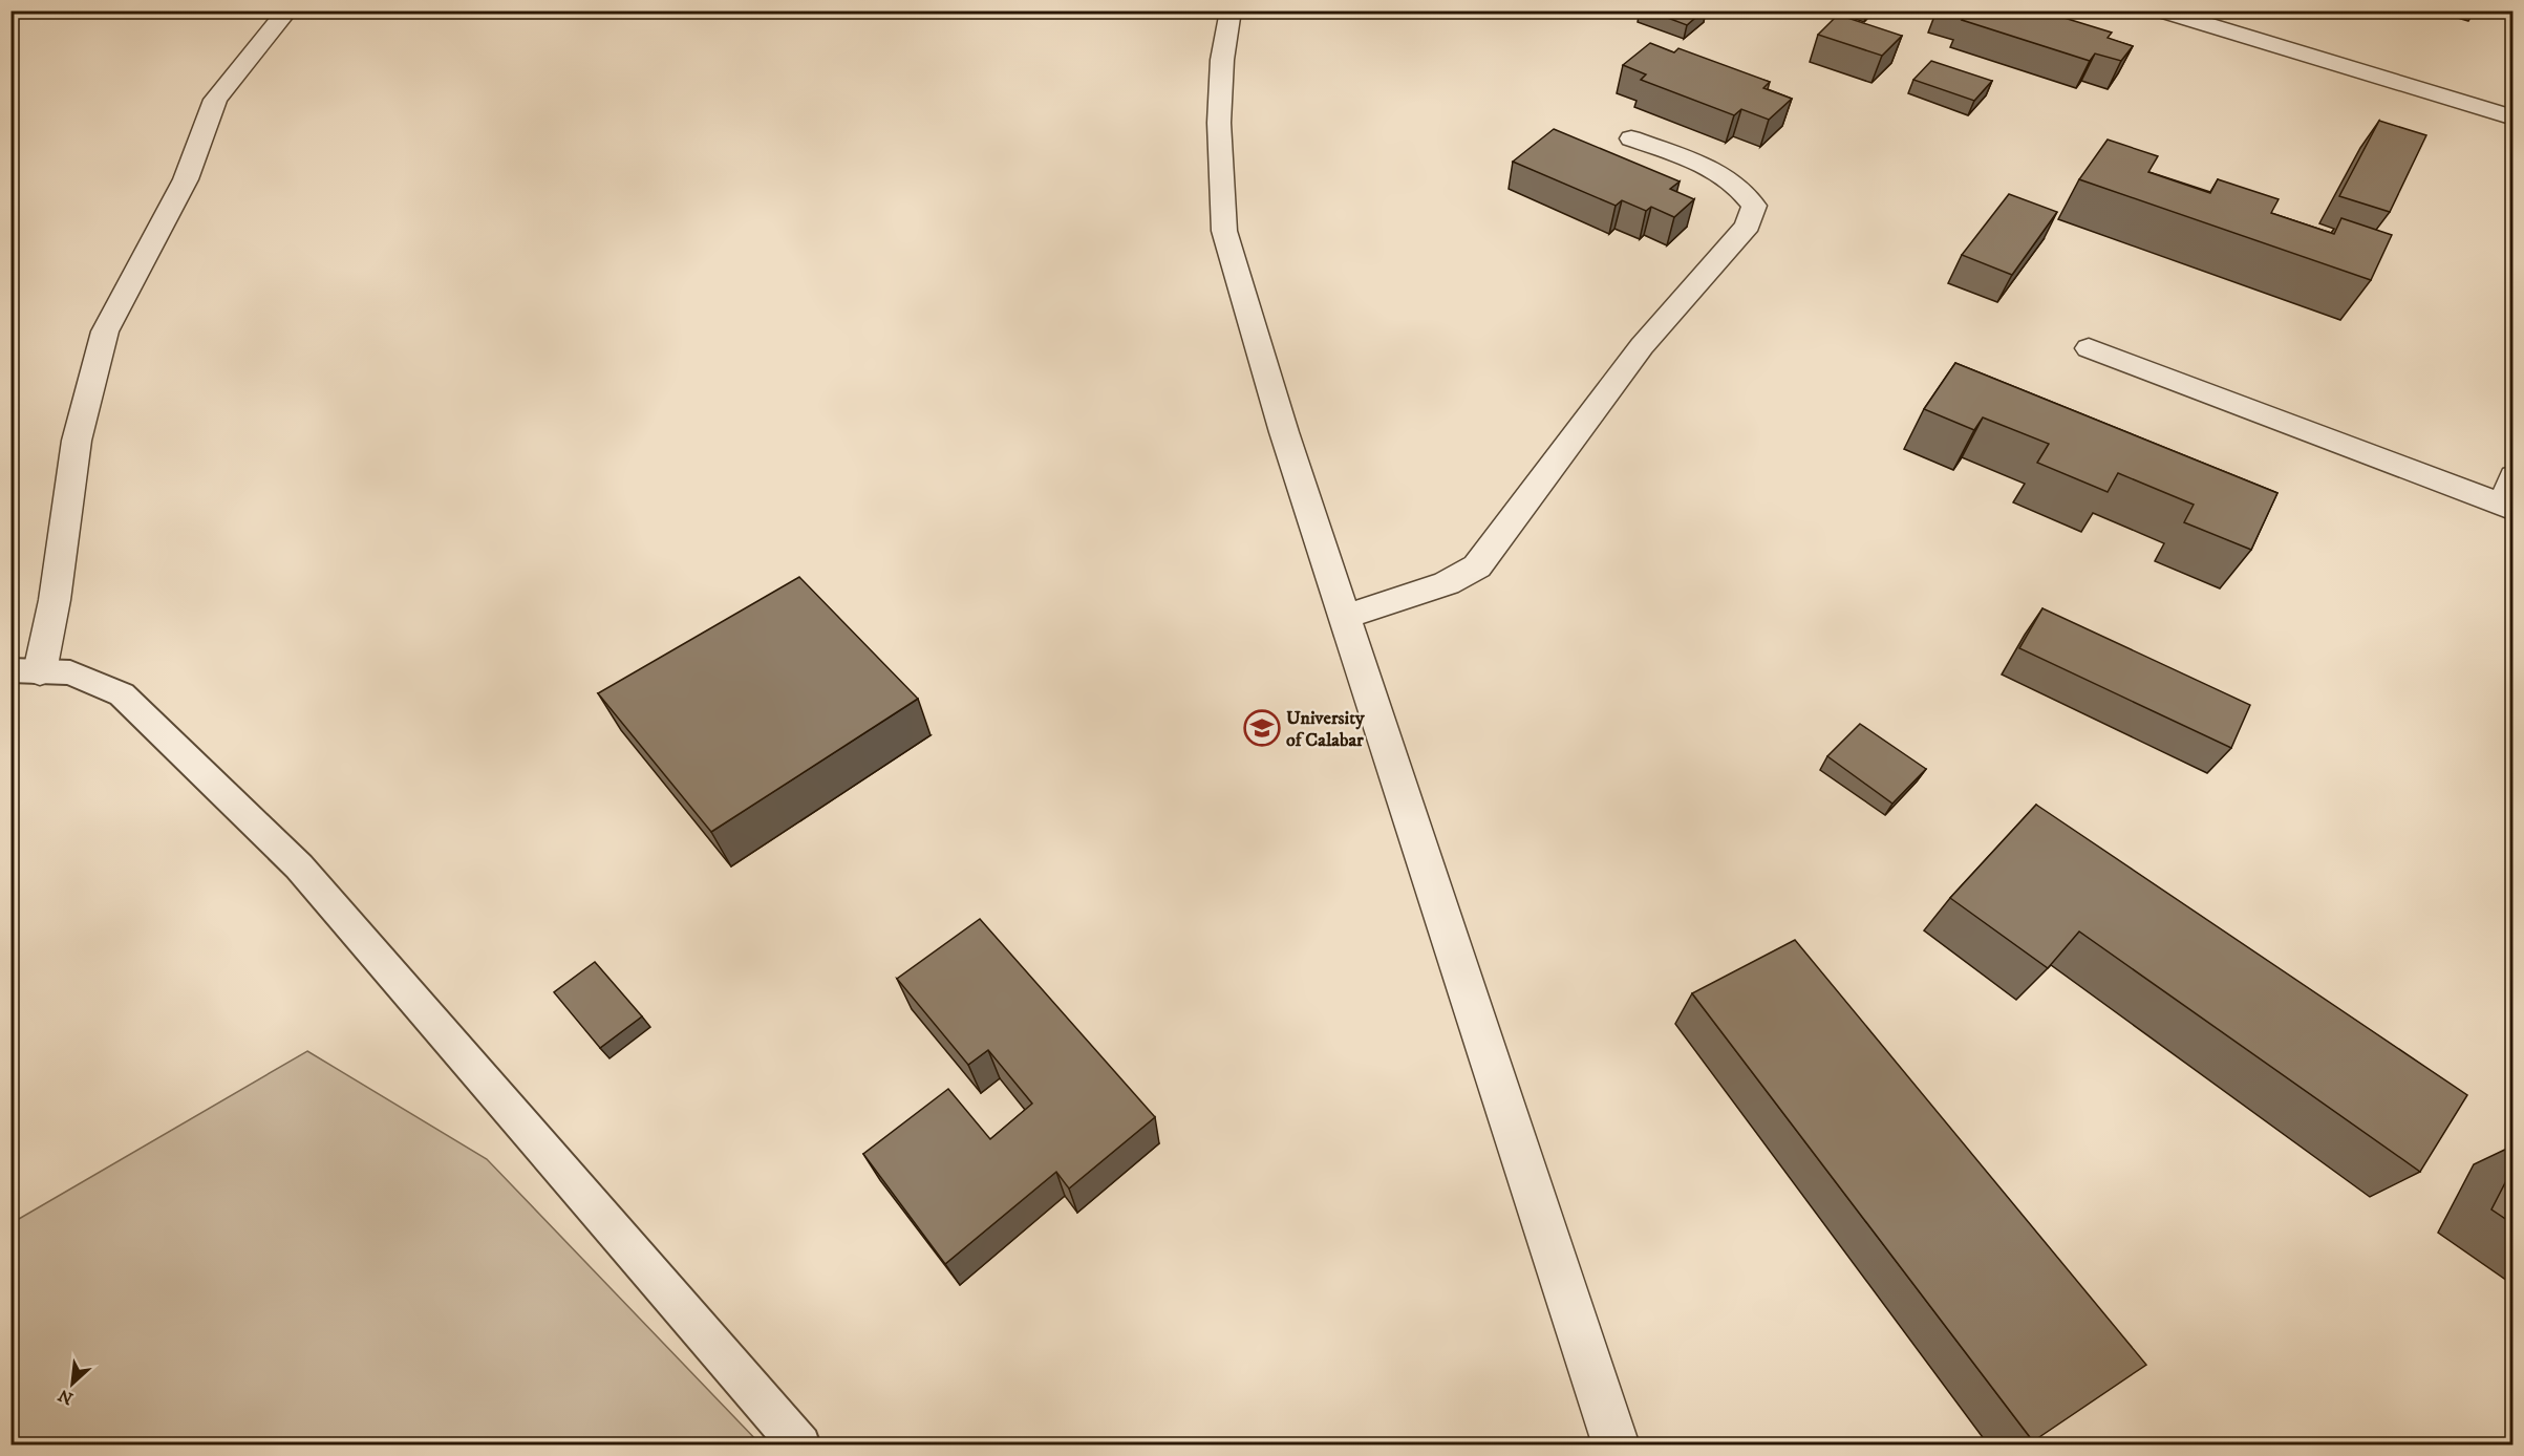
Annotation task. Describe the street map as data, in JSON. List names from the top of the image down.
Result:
{
  "places": {
    "school or university": ["University of Calabar"]
  },
  "north": "bottom left"
}
